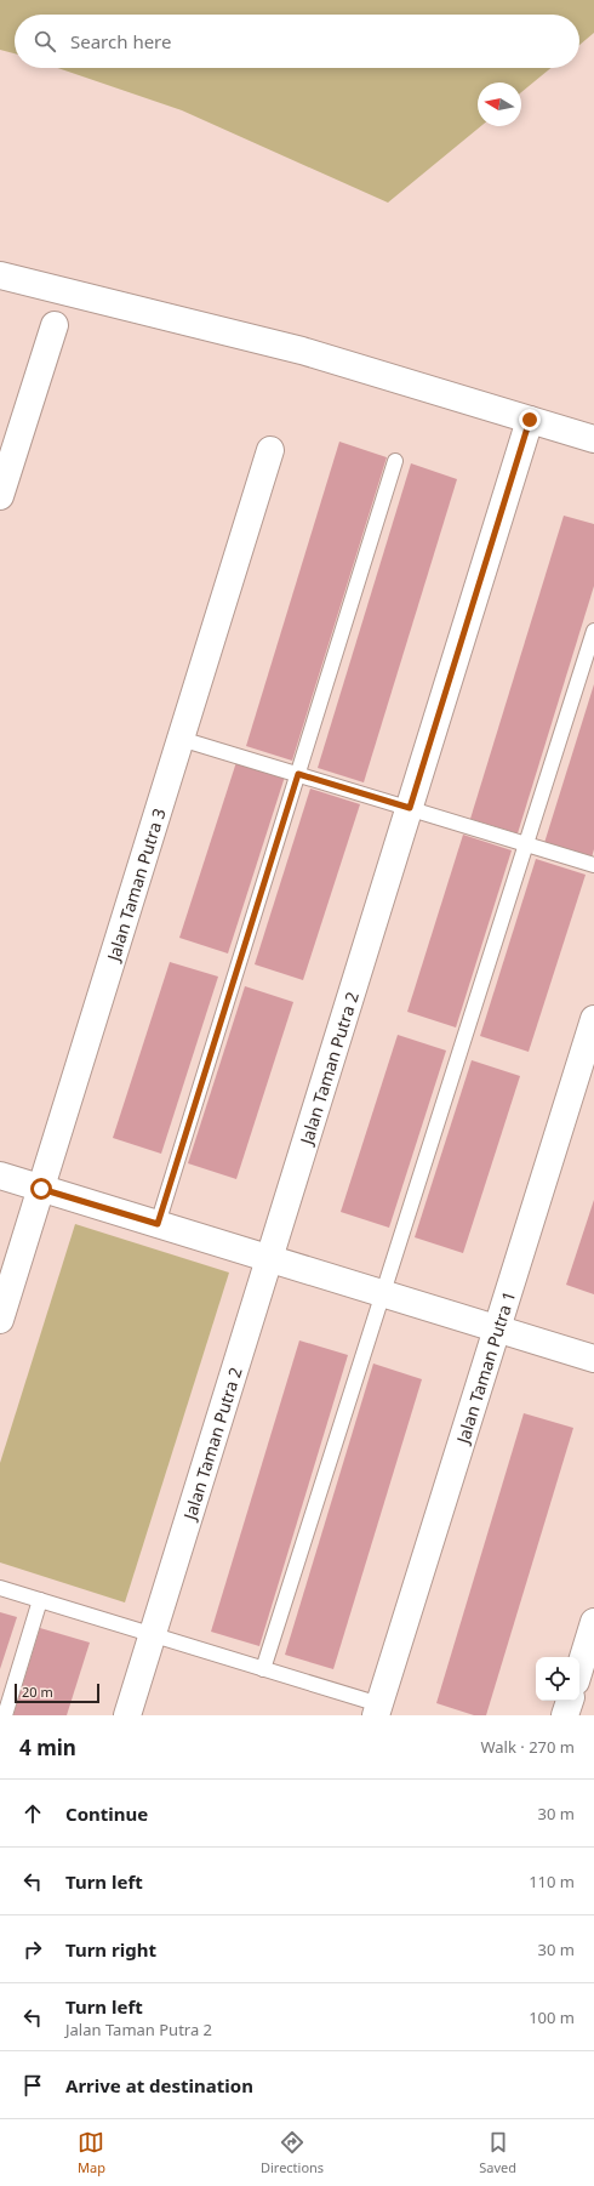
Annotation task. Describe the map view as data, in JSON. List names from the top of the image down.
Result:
{
  "streets": {
    "street": ["Jalan Taman Putra 3", "Jalan Taman Putra 2", "Jalan Taman Putra 1"]
  },
  "scale_bar": "20 m",
  "north": "left",
  "page": {
    "search": "Search here",
    "scale": "20 m",
    "heading": ["4 min", "Walk · 270 m"],
    "list": [
      ["Continue", "30 m"],
      ["Turn left", "110 m"],
      ["Turn right", "30 m"],
      ["Turn left", "Jalan Taman Putra 2", "100 m"],
      "Arrive at destination"
    ],
    "nav": ["Map", "Directions", "Saved"]
  }
}
